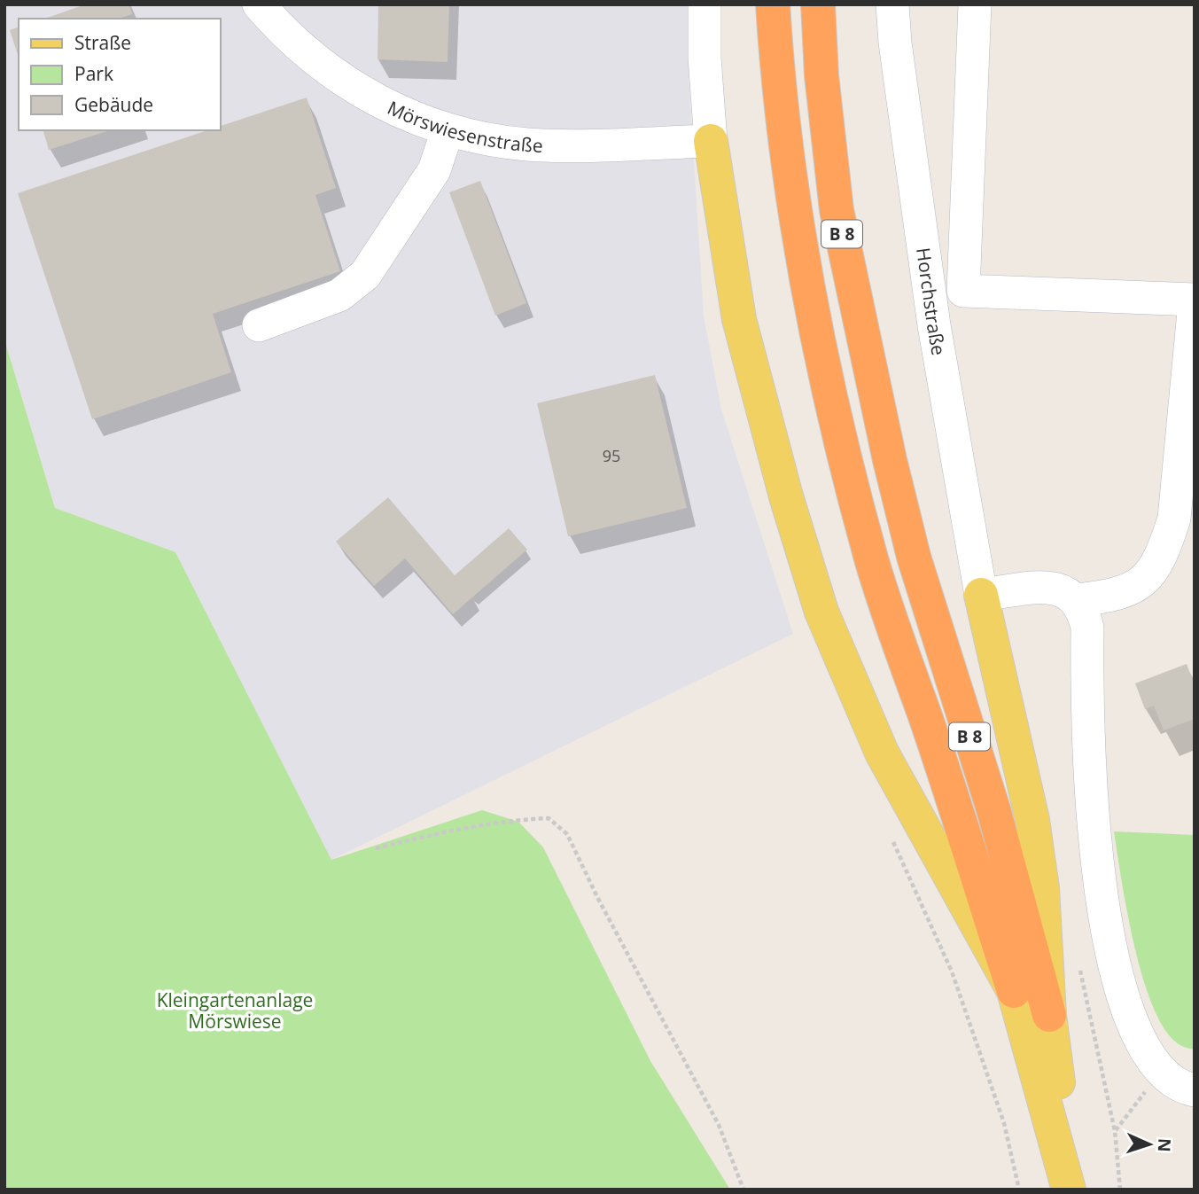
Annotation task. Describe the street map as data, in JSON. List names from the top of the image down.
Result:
{
  "streets": {
    "highway": ["B 8"],
    "street": ["Mörswiesenstraße", "Horchstraße"]
  },
  "parks": ["Kleingartenanlage Mörswiese"],
  "house_numbers": ["95"],
  "legend": ["Straße", "Park", "Gebäude"],
  "north": "right"
}
